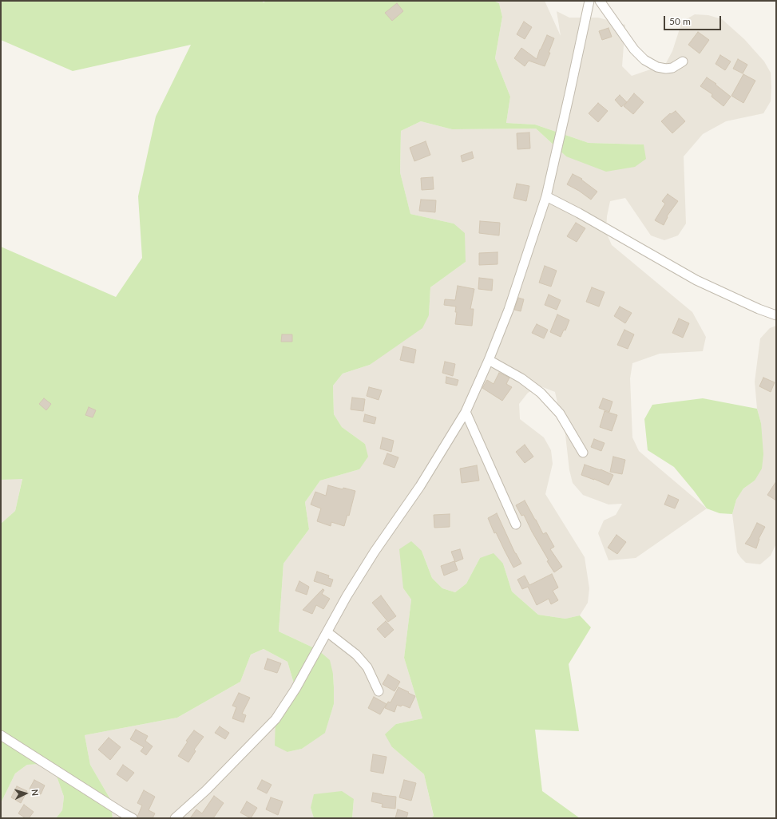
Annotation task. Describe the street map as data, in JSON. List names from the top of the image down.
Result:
{
  "scale_bar": "50 m",
  "north": "right"
}
